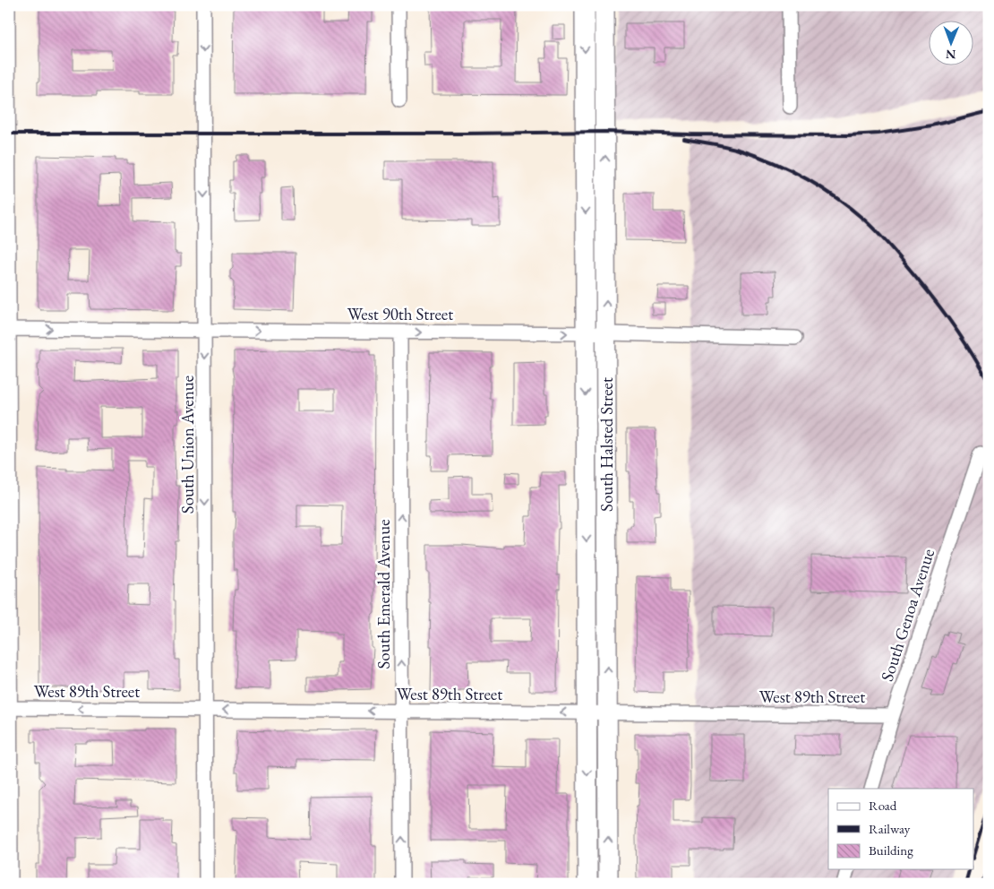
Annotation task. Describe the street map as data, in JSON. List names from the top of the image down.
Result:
{
  "streets": {
    "main road": ["South Halsted Street"],
    "street": [
      "West 90th Street",
      "South Union Avenue",
      "South Emerald Avenue",
      "South Genoa Avenue",
      "West 89th Street"
    ]
  },
  "crossings": [
    ["West 90th Street", "South Union Avenue"],
    ["West 90th Street", "South Halsted Street"],
    ["West 90th Street", "South Emerald Avenue"],
    ["South Union Avenue", "West 89th Street"],
    ["South Halsted Street", "West 89th Street"],
    ["South Emerald Avenue", "West 89th Street"],
    ["South Genoa Avenue", "West 89th Street"]
  ],
  "one_way": [
    "West 90th Street",
    "South Union Avenue",
    "South Emerald Avenue",
    "West 89th Street"
  ],
  "legend": ["Road", "Railway", "Building"],
  "north": "bottom"
}
